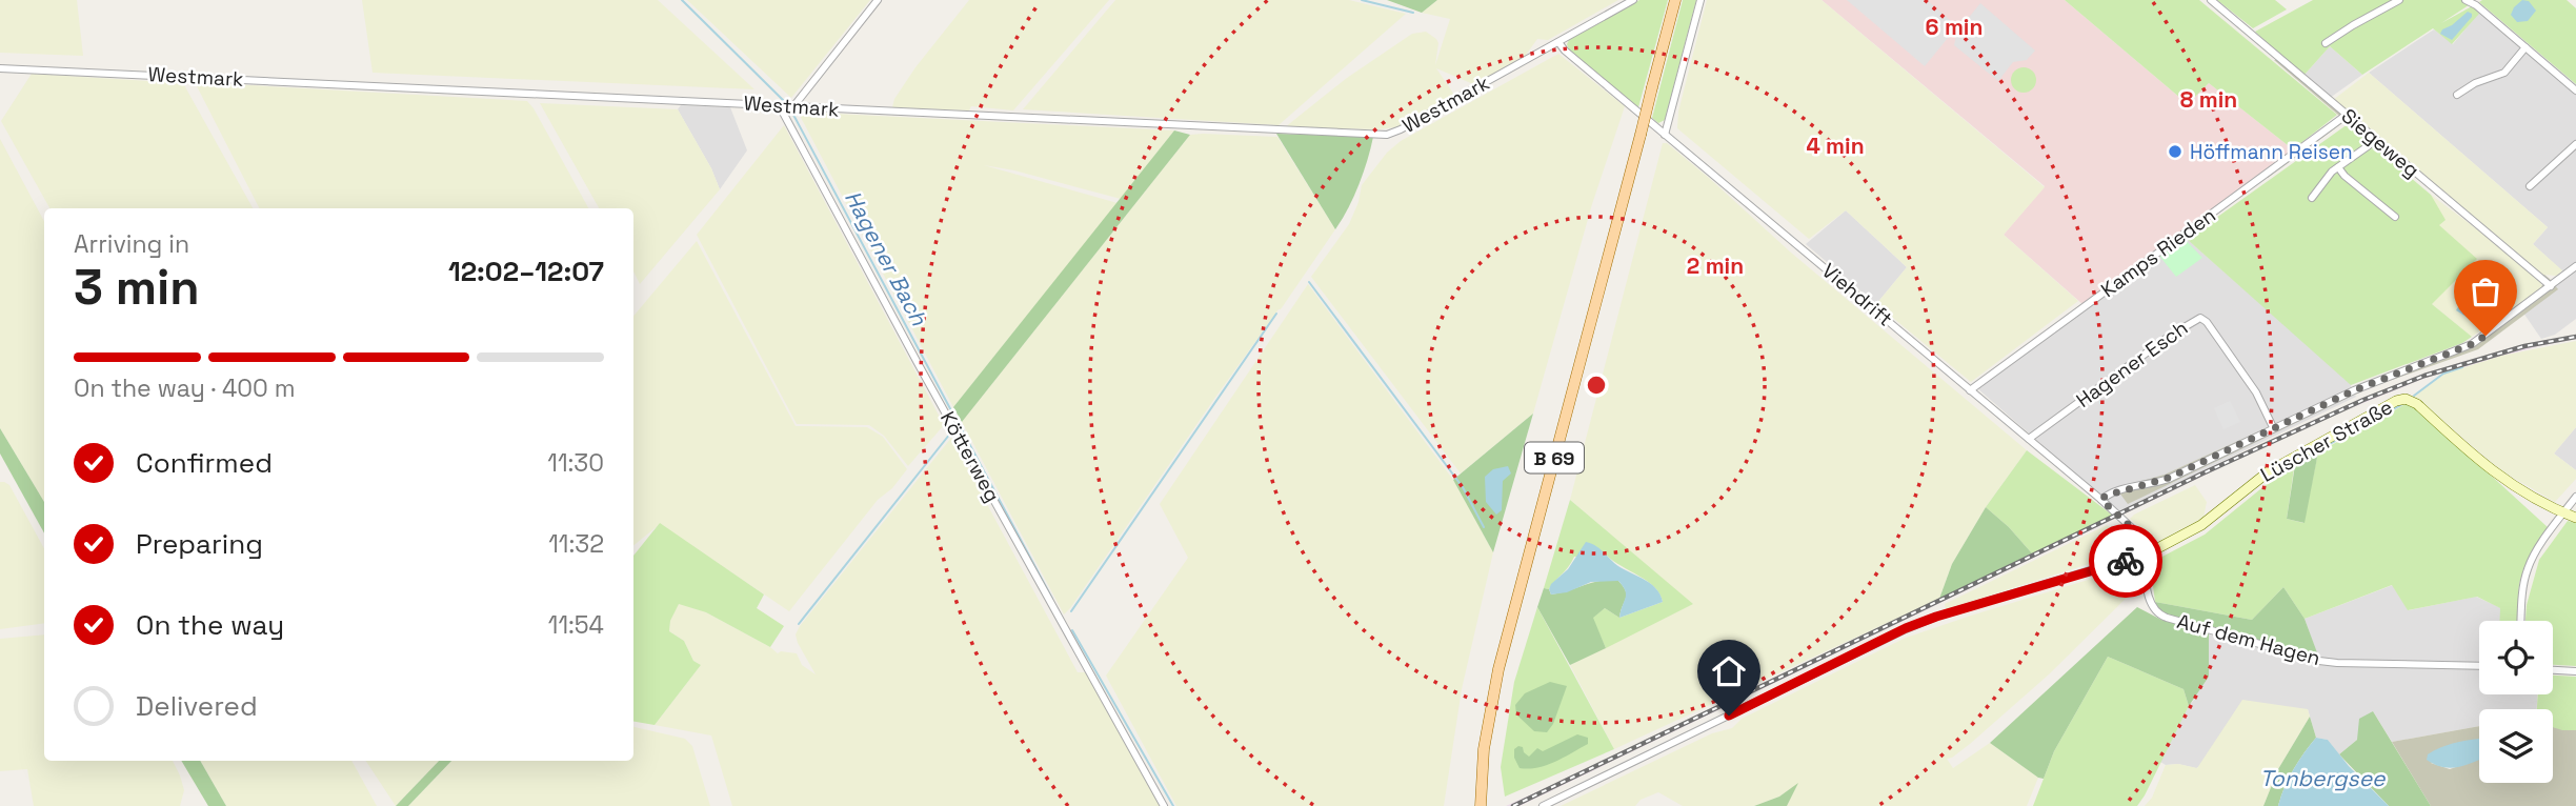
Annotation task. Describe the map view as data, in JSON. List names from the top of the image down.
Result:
{
  "streets": {
    "main road": ["B 69"],
    "street": [
      "Westmark",
      "Siegeweg",
      "Kamps Rieden",
      "Viehdrift",
      "Hagener Esch",
      "Lüscher Straße",
      "Kötterweg",
      "Auf dem Hagen"
    ]
  },
  "crossings": [
    ["Westmark", "Viehdrift"],
    ["Westmark", "Kötterweg"],
    ["Siegeweg", "Kamps Rieden"],
    ["Kamps Rieden", "Viehdrift"],
    ["Viehdrift", "Hagener Esch"],
    ["Viehdrift", "Lüscher Straße"],
    ["Viehdrift", "Auf dem Hagen"],
    ["Lüscher Straße", "Auf dem Hagen"]
  ],
  "water": ["Hagener Bach", "Tonbergsee"],
  "places": ["Höffmann Reisen"],
  "page": {
    "heading": ["3 min", "Arriving in", "12:02–12:07"],
    "bar": "On the way · 400 m",
    "list": [
      ["Confirmed", "11:30"],
      ["Preparing", "11:32"],
      ["On the way", "11:54"],
      "Delivered"
    ]
  },
  "rings": [
    "6 min",
    "8 min",
    "4 min",
    "2 min"
  ]
}
